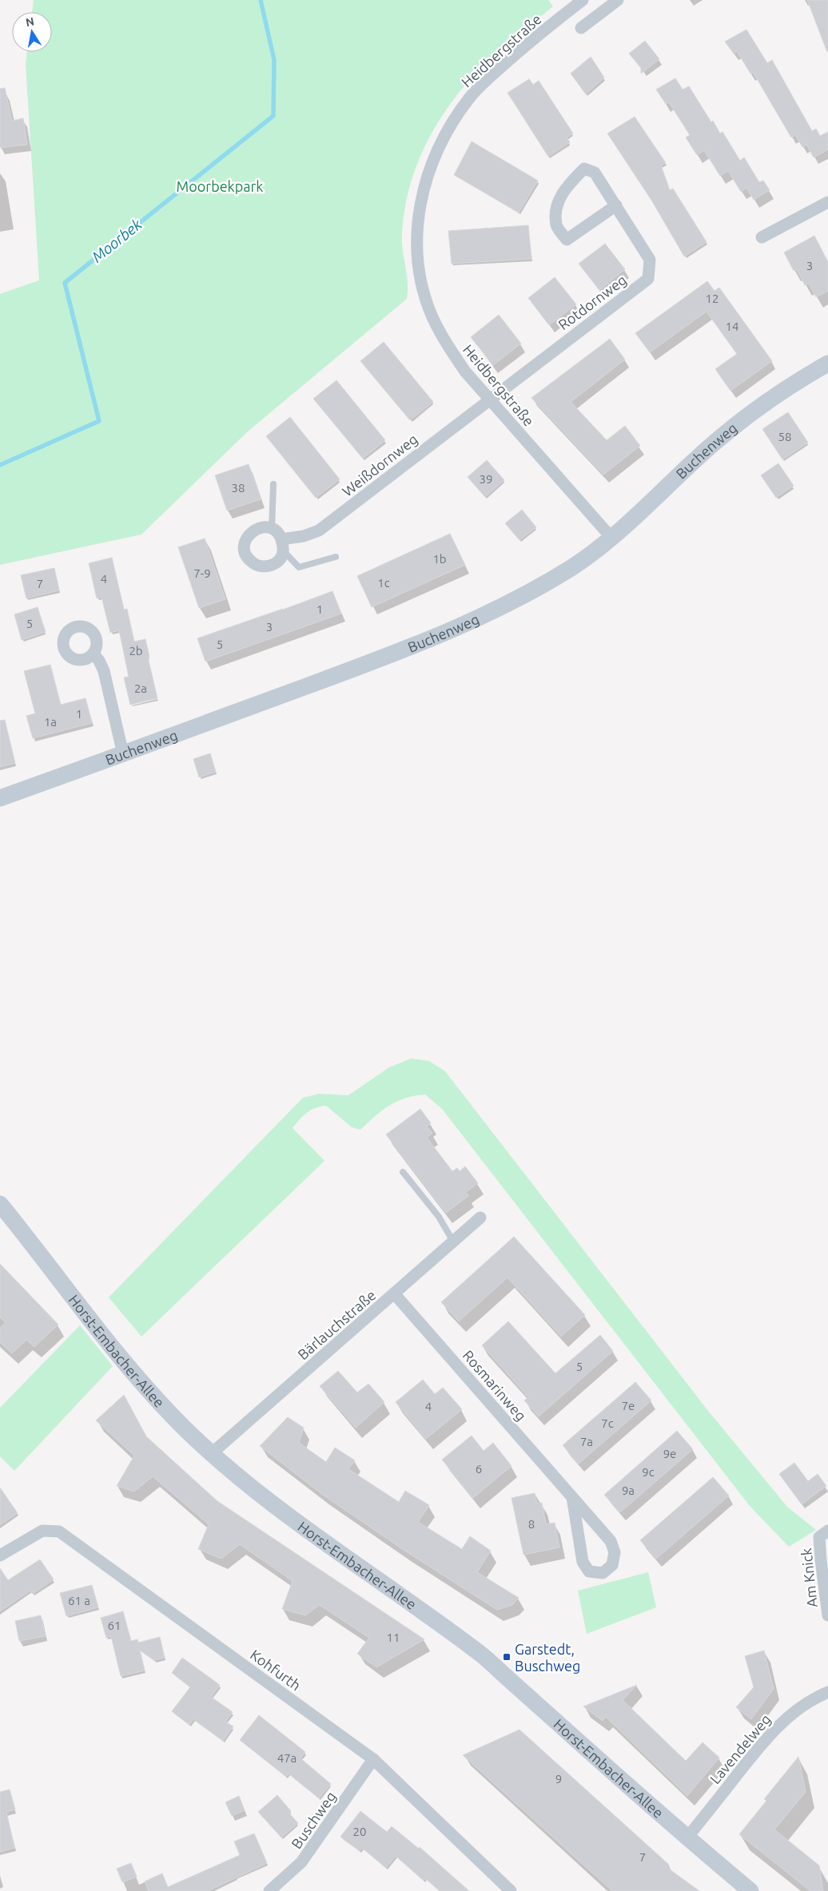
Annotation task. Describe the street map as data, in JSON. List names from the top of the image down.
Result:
{
  "streets": {
    "street": [
      "Heidbergstraße",
      "Rotdornweg",
      "Buchenweg",
      "Weißdornweg",
      "Bärlauchstraße",
      "Horst-Embacher-Allee",
      "Rosmarinweg",
      "Am Knick",
      "Kohfurth",
      "Lavendelweg",
      "Buschweg"
    ]
  },
  "crossings": [
    ["Heidbergstraße", "Rotdornweg"],
    ["Heidbergstraße", "Buchenweg"],
    ["Heidbergstraße", "Weißdornweg"],
    ["Rotdornweg", "Weißdornweg"],
    ["Bärlauchstraße", "Horst-Embacher-Allee"],
    ["Bärlauchstraße", "Rosmarinweg"],
    ["Horst-Embacher-Allee", "Lavendelweg"],
    ["Kohfurth", "Buschweg"]
  ],
  "water": ["Moorbek"],
  "parks": ["Moorbekpark"],
  "places": {
    "transit": ["Garstedt, Buschweg"]
  },
  "house_numbers": [
    "3",
    "12",
    "14",
    "58",
    "39",
    "38",
    "1b",
    "7-9",
    "4",
    "1c",
    "7",
    "1",
    "5",
    "3",
    "5",
    "2b",
    "2a",
    "1",
    "1a",
    "5",
    "7e",
    "4",
    "7c",
    "7a",
    "9e",
    "6",
    "9c",
    "9a",
    "8",
    "61 a",
    "61",
    "11",
    "47a",
    "9",
    "20",
    "7"
  ],
  "north": "top"
}
